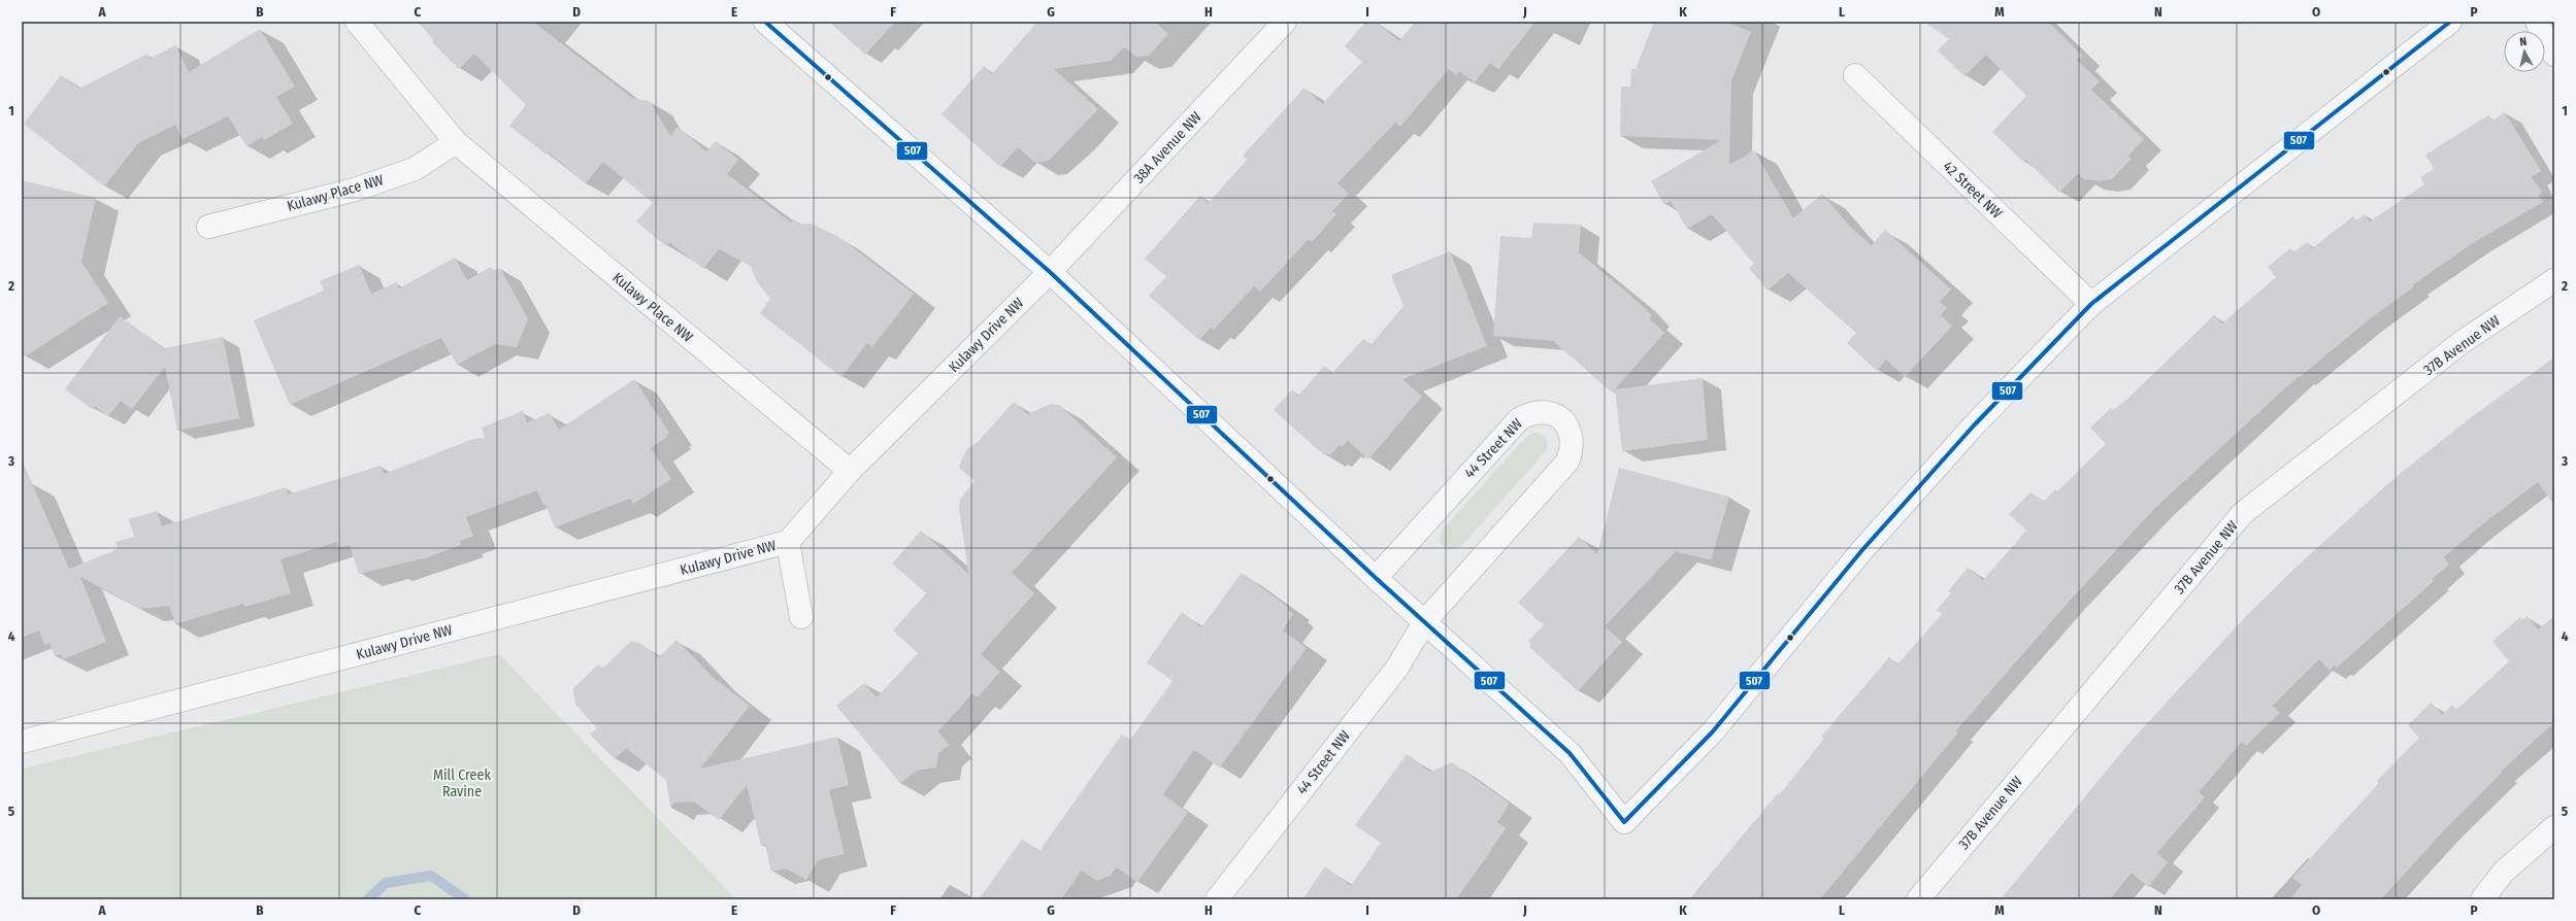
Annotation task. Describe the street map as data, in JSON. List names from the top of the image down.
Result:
{
  "streets": {
    "street": [
      "38A Avenue NW",
      "42 Street NW",
      "Kulawy Place NW",
      "Kulawy Drive NW",
      "37B Avenue NW",
      "44 Street NW"
    ]
  },
  "crossings": [
    ["38A Avenue NW", "Kulawy Drive NW"],
    ["Kulawy Place NW", "Kulawy Drive NW"]
  ],
  "parks": ["Mill Creek Ravine"],
  "lines": ["transit line 507"],
  "north": "top",
  "grid": {
    "columns": [
      "A",
      "B",
      "C",
      "D",
      "E",
      "F",
      "G",
      "H",
      "I",
      "J",
      "K",
      "L",
      "M",
      "N",
      "O",
      "P"
    ],
    "rows": [
      "1",
      "2",
      "3",
      "4",
      "5"
    ]
  }
}
